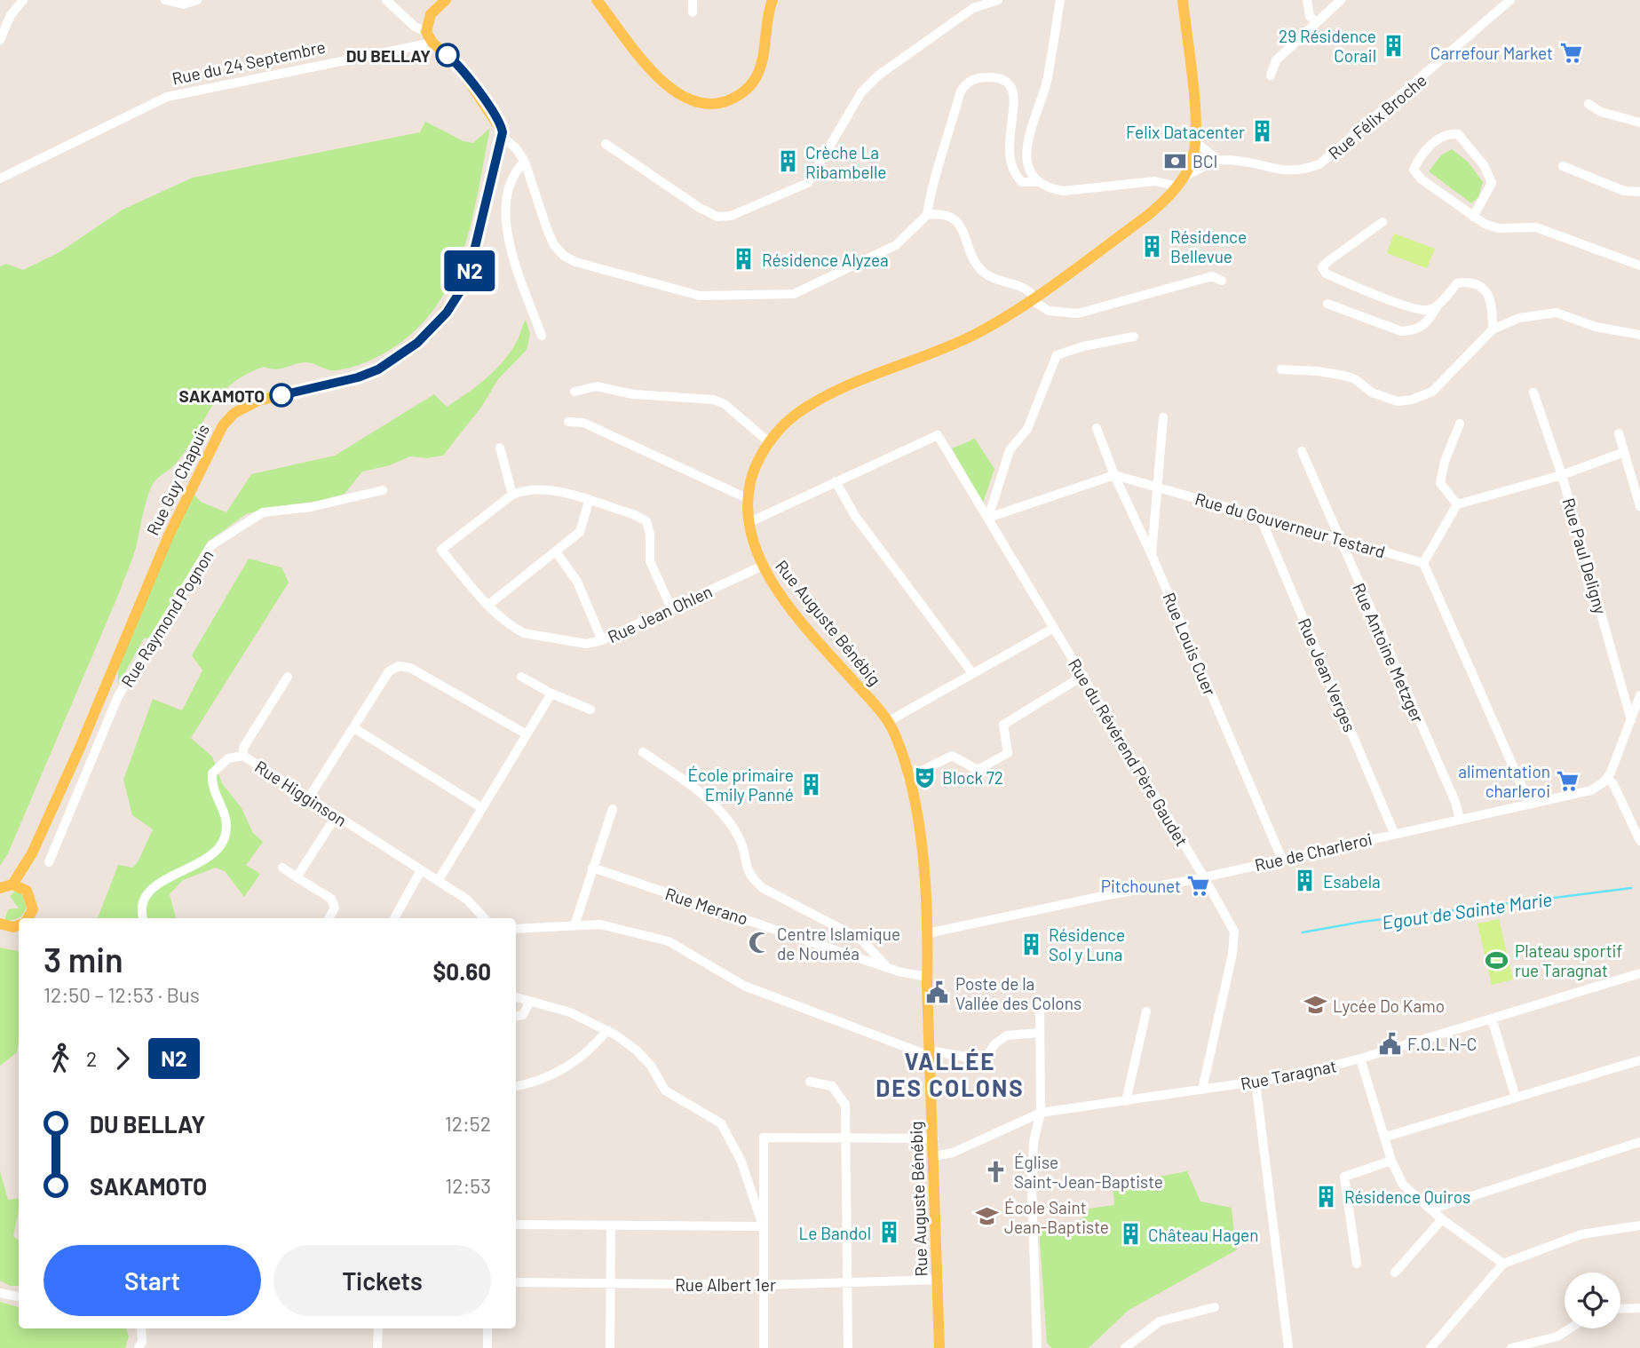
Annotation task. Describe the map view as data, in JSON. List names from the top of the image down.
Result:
{
  "streets": {
    "main road": ["Rue Guy Chapuis", "Rue Auguste Bénébig"],
    "street": [
      "Rue du 24 Septembre",
      "Rue Félix Broche",
      "Rue du Gouverneur Testard",
      "Rue Paul Deligny",
      "Rue Jean Ohlen",
      "Rue Raymond Pognon",
      "Rue Louis Cuer",
      "Rue Antoine Metzger",
      "Rue Jean Verges",
      "Rue du Révérend Père Gaudet",
      "Rue Higginson",
      "Rue de Charleroi",
      "Rue Merano",
      "Rue Taragnat",
      "Rue Albert 1er"
    ]
  },
  "crossings": [
    ["Rue Félix Broche", "Rue Auguste Bénébig"],
    ["Rue du Gouverneur Testard", "Rue Louis Cuer"],
    ["Rue du Gouverneur Testard", "Rue Antoine Metzger"],
    ["Rue du Gouverneur Testard", "Rue Jean Verges"],
    ["Rue Jean Ohlen", "Rue Auguste Bénébig"],
    ["Rue Auguste Bénébig", "Rue de Charleroi"],
    ["Rue Auguste Bénébig", "Rue Merano"],
    ["Rue Auguste Bénébig", "Rue Taragnat"],
    ["Rue Auguste Bénébig", "Rue Albert 1er"],
    ["Rue Louis Cuer", "Rue de Charleroi"],
    ["Rue Antoine Metzger", "Rue de Charleroi"],
    ["Rue Jean Verges", "Rue de Charleroi"],
    ["Rue du Révérend Père Gaudet", "Rue de Charleroi"],
    ["Rue du Révérend Père Gaudet", "Rue Taragnat"]
  ],
  "districts": ["VALLÉE DES COLONS"],
  "water": ["Egout de Sainte Marie"],
  "places": {
    "building": [
      "29 Résidence Corail",
      "Felix Datacenter",
      "Crèche La Ribambelle",
      "Résidence Bellevue",
      "Résidence Alyzea",
      "École primaire Emily Panné",
      "Esabela",
      "Résidence Sol y Luna",
      "Résidence Quiros",
      "Le Bandol",
      "Château Hagen"
    ],
    "supermarket": ["Carrefour Market", "alimentation charleroi", "Pitchounet"],
    "other": ["DU BELLAY", "SAKAMOTO"],
    "bank": ["BCI"],
    "theatre": ["Block 72"],
    "mosque": ["Centre Islamique de Nouméa"],
    "sports": ["Plateau sportif rue Taragnat"],
    "public building": ["Poste de la Vallée des Colons", "F.O.L N-C"],
    "school or university": ["Lycée Do Kamo", "École Saint Jean-Baptiste"],
    "church": ["Église Saint-Jean-Baptiste"]
  },
  "lines": ["bus line N2"],
  "page": {
    "on_map": "N2",
    "heading": ["3 min", "12:50 – 12:53 · Bus", "$0.60"],
    "legs": ["2", "N2"],
    "list": [
      {
        "name": "DU BELLAY",
        "value": "12:52"
      },
      {
        "name": "SAKAMOTO",
        "value": "12:53"
      }
    ],
    "buttons": ["Start", "Tickets"]
  }
}
